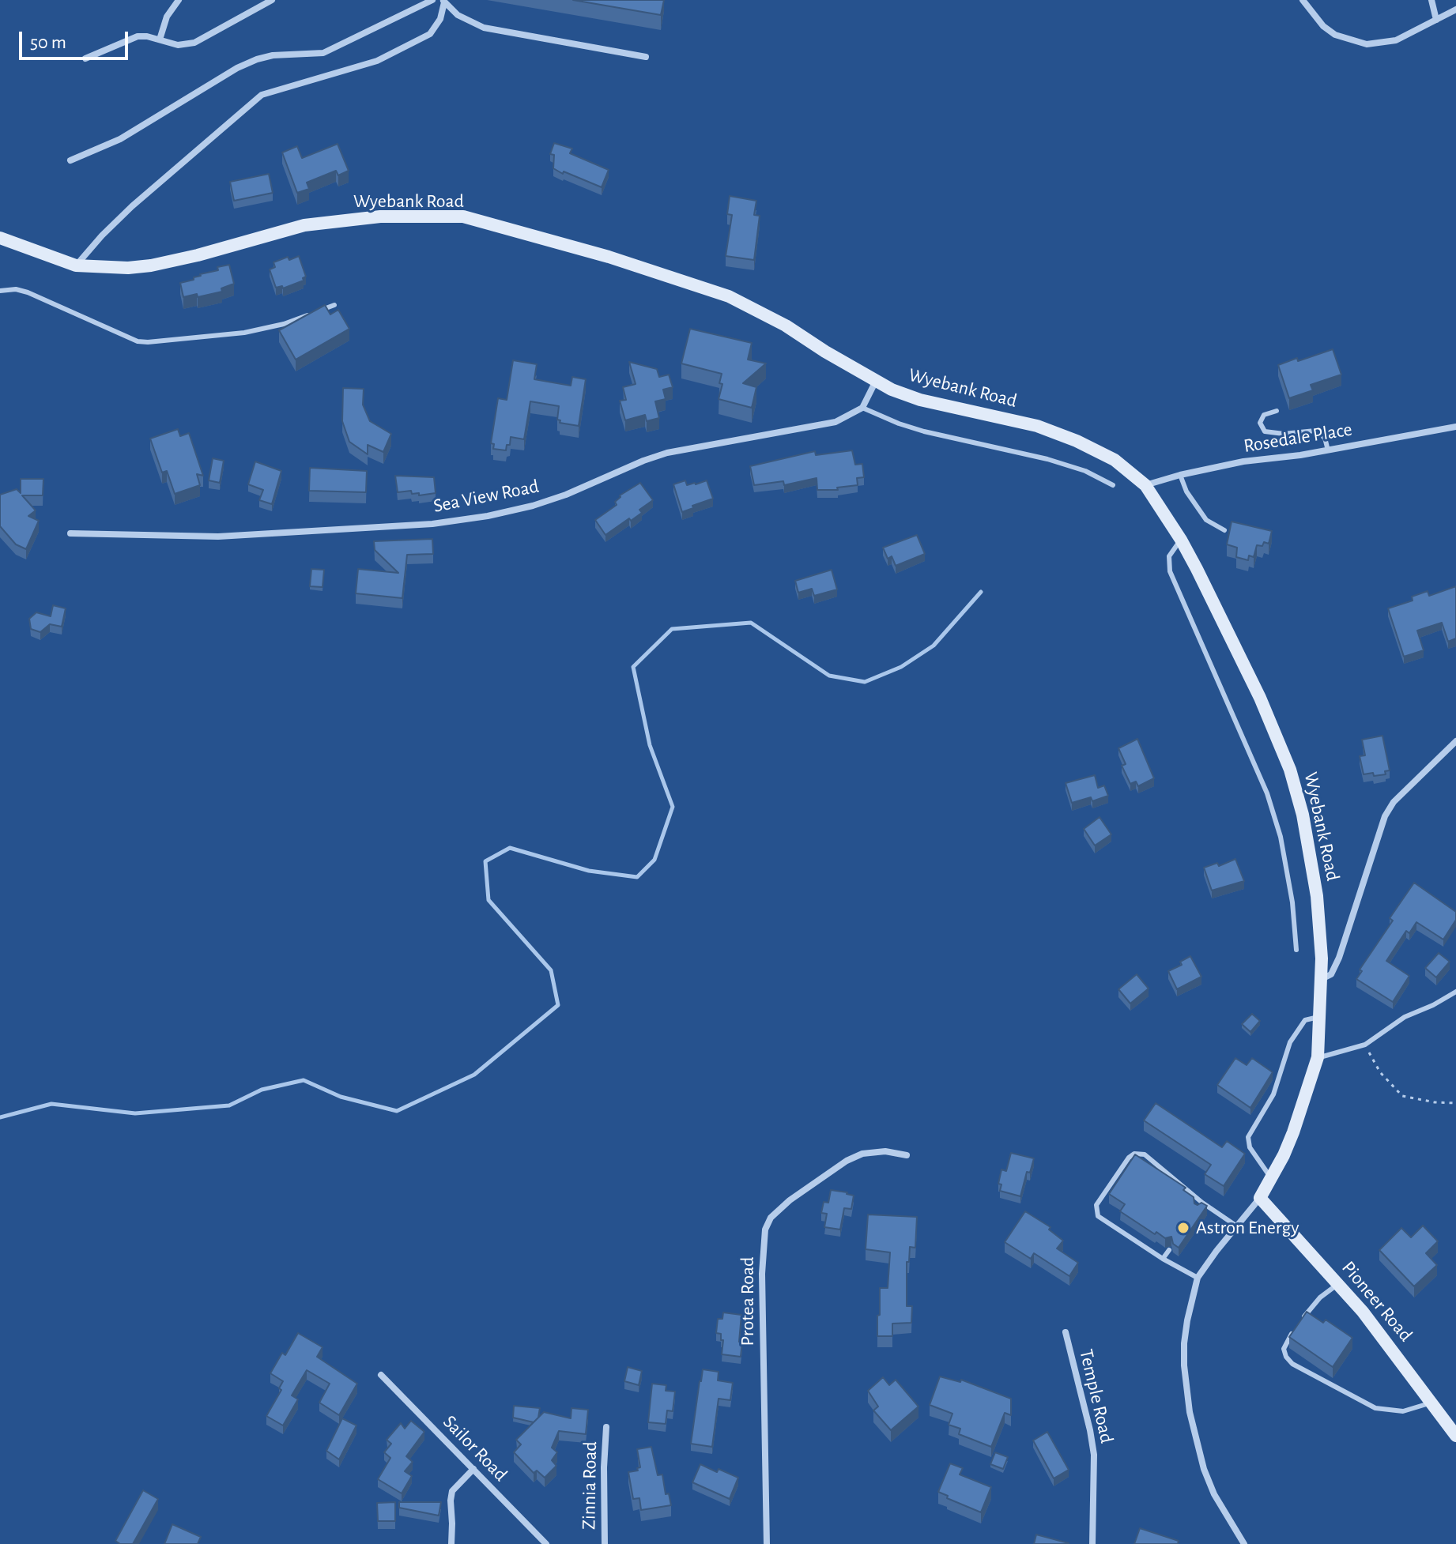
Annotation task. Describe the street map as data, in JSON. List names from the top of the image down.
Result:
{
  "streets": {
    "main road": ["Wyebank Road", "Pioneer Road"],
    "street": [
      "Rosedale Place",
      "Sea View Road",
      "Protea Road",
      "Temple Road",
      "Sailor Road",
      "Zinnia Road"
    ]
  },
  "crossings": [
    ["Wyebank Road", "Rosedale Place"],
    ["Wyebank Road", "Pioneer Road"]
  ],
  "places": ["Astron Energy"],
  "scale_bar": "50 m"
}
